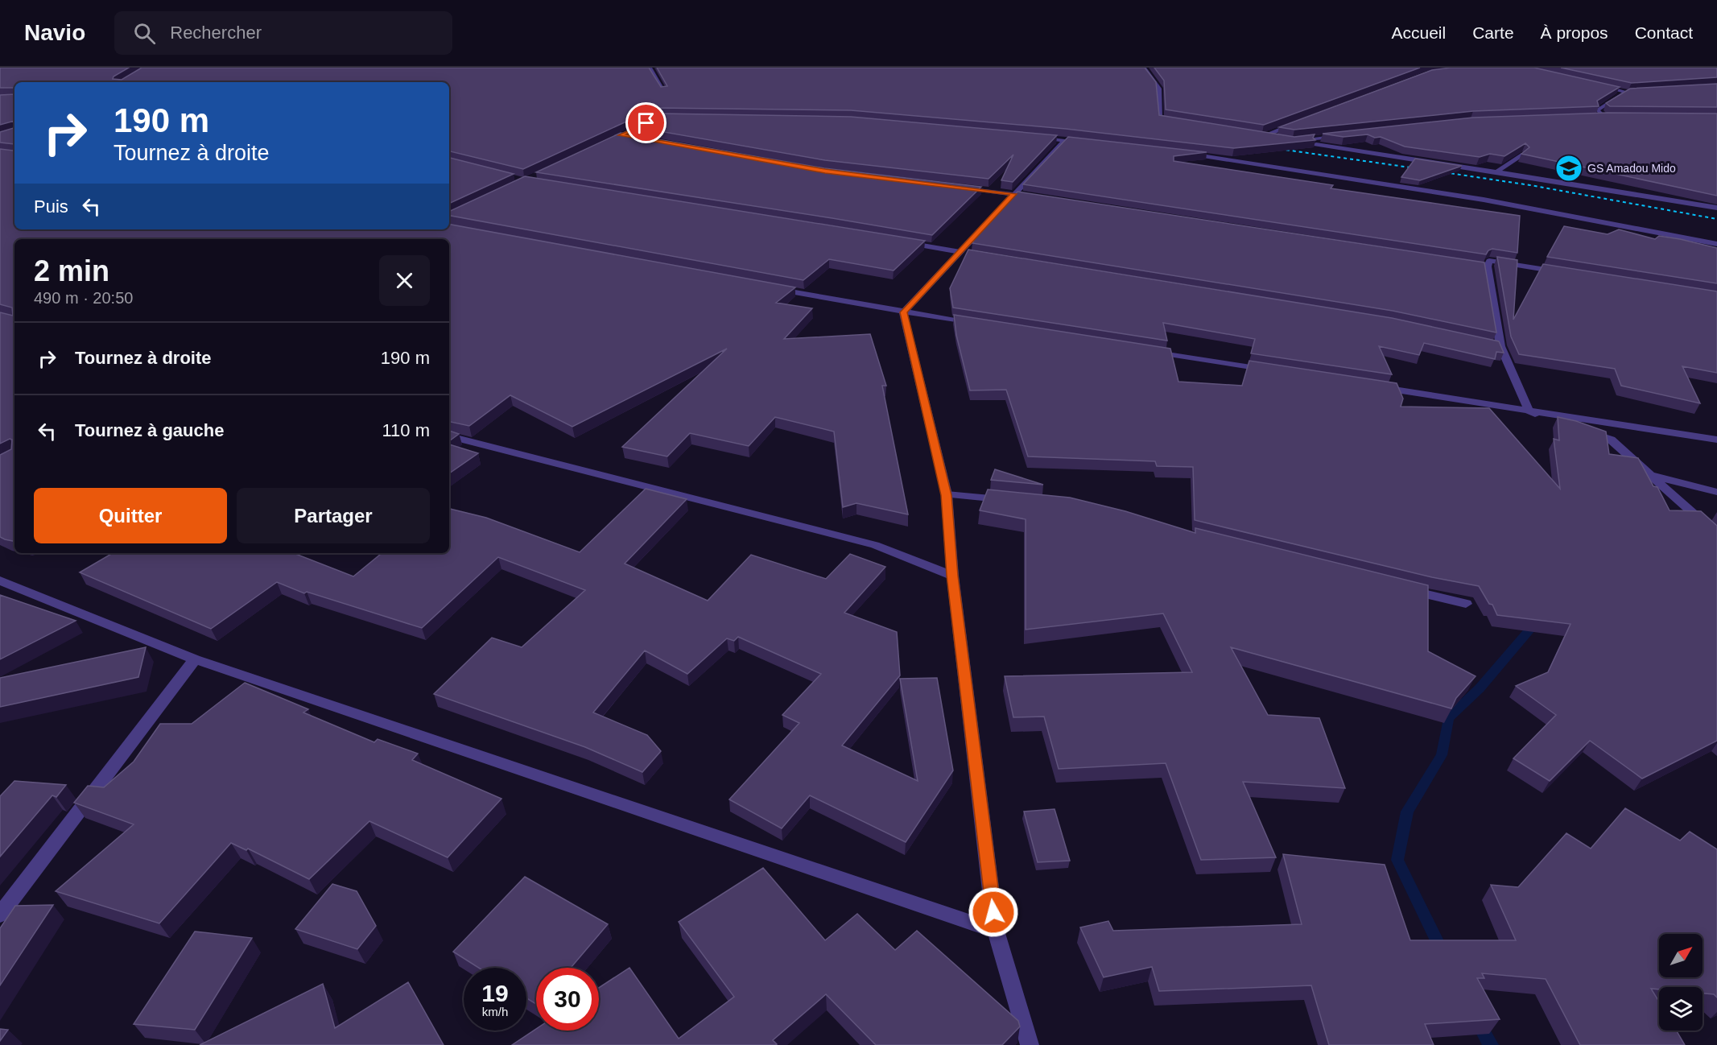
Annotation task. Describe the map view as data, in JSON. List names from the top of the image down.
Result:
{
  "places": {
    "school or university": ["GS Amadou Mido"]
  },
  "north": "top right",
  "page": {
    "header": "Navio",
    "search": "Rechercher",
    "nav": [
      "Accueil",
      "Carte",
      "À propos",
      "Contact"
    ],
    "turn": ["190 m", "Tournez à droite"],
    "then": "Puis",
    "heading": ["2 min", "490 m · 20:50"],
    "list": [
      {
        "name": "Tournez à droite",
        "value": "190 m"
      },
      {
        "name": "Tournez à gauche",
        "value": "110 m"
      }
    ],
    "buttons": ["Quitter", "Partager"],
    "speed": "19 km/h",
    "limit": "30"
  }
}
